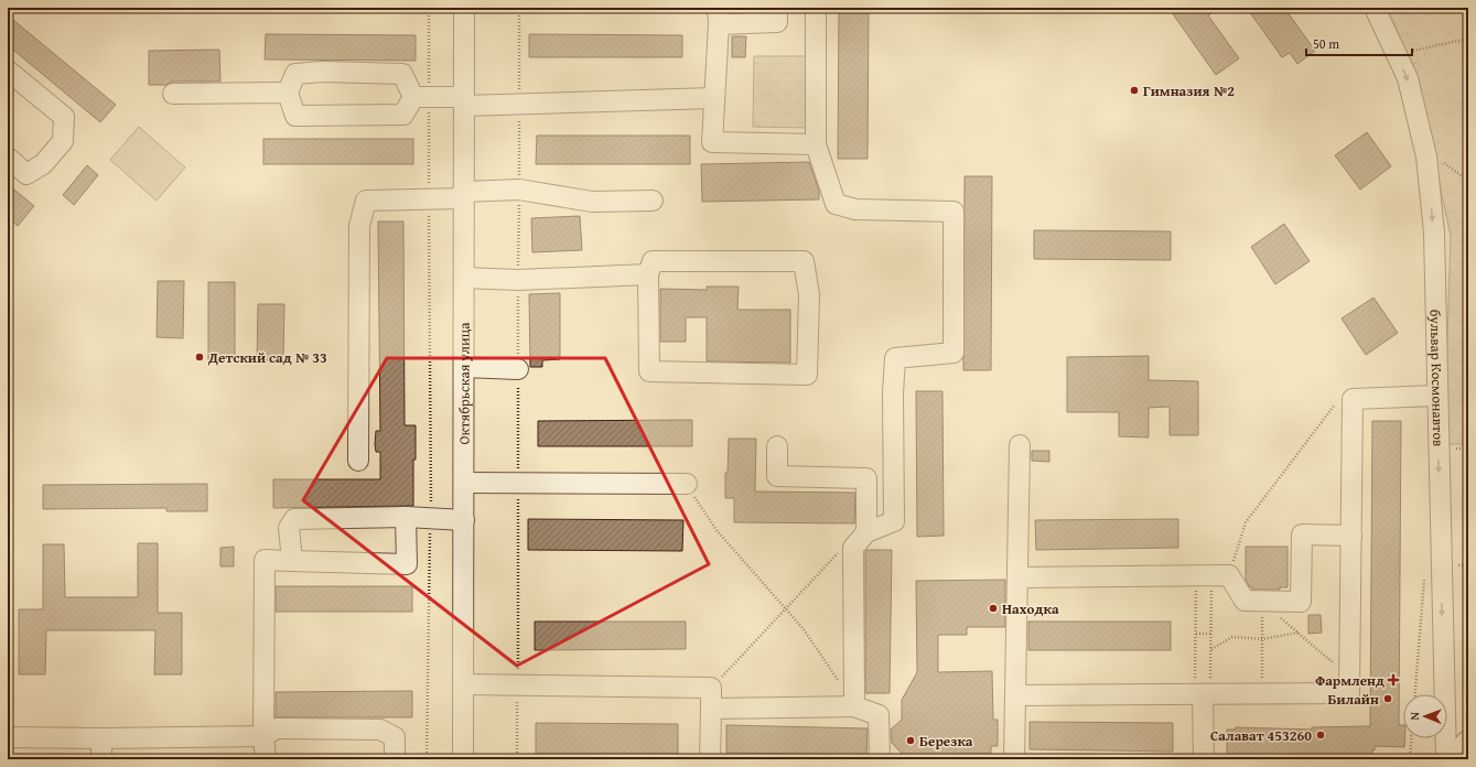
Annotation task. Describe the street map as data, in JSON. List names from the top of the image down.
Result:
{
  "streets": {
    "street": ["бульвар Космонавтов", "Октябрьская улица"]
  },
  "places": {
    "other": [
      "Гимназия №2",
      "Детский сад № 33",
      "Находка",
      "Билайн",
      "Салават 453260",
      "Березка"
    ],
    "health": ["Фармленд"]
  },
  "scale_bar": "50 m",
  "north": "left"
}
